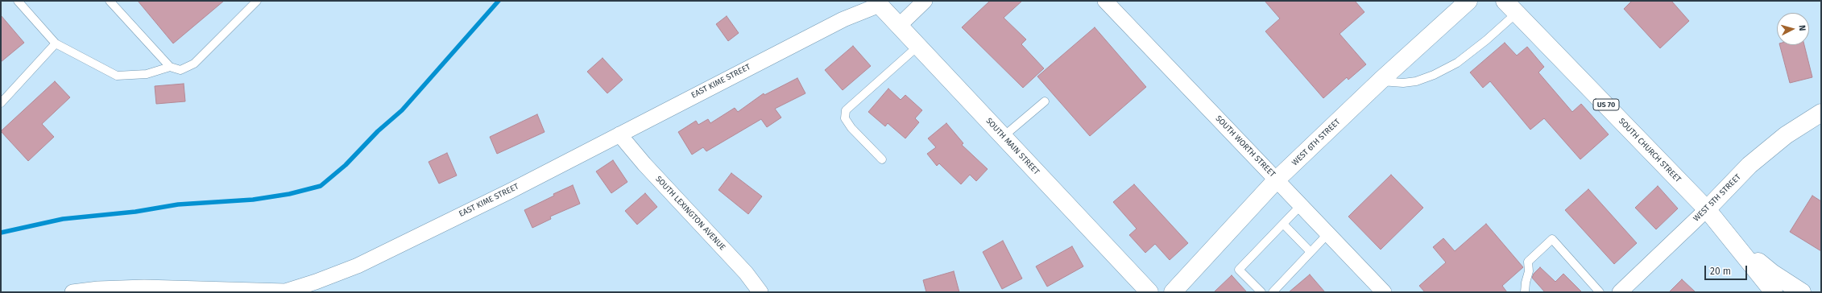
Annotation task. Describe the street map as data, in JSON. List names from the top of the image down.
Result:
{
  "streets": {
    "street": [
      "EAST KIME STREET",
      "US 70",
      "WEST 6TH STREET",
      "SOUTH MAIN STREET",
      "SOUTH WORTH STREET",
      "SOUTH CHURCH STREET",
      "WEST 5TH STREET",
      "SOUTH LEXINGTON AVENUE"
    ]
  },
  "crossings": [
    ["EAST KIME STREET", "SOUTH MAIN STREET"],
    ["EAST KIME STREET", "SOUTH LEXINGTON AVENUE"],
    ["US 70", "SOUTH CHURCH STREET"],
    ["US 70", "WEST 5TH STREET"],
    ["WEST 6TH STREET", "SOUTH WORTH STREET"],
    ["SOUTH CHURCH STREET", "WEST 5TH STREET"]
  ],
  "scale_bar": "20 m",
  "north": "right"
}
